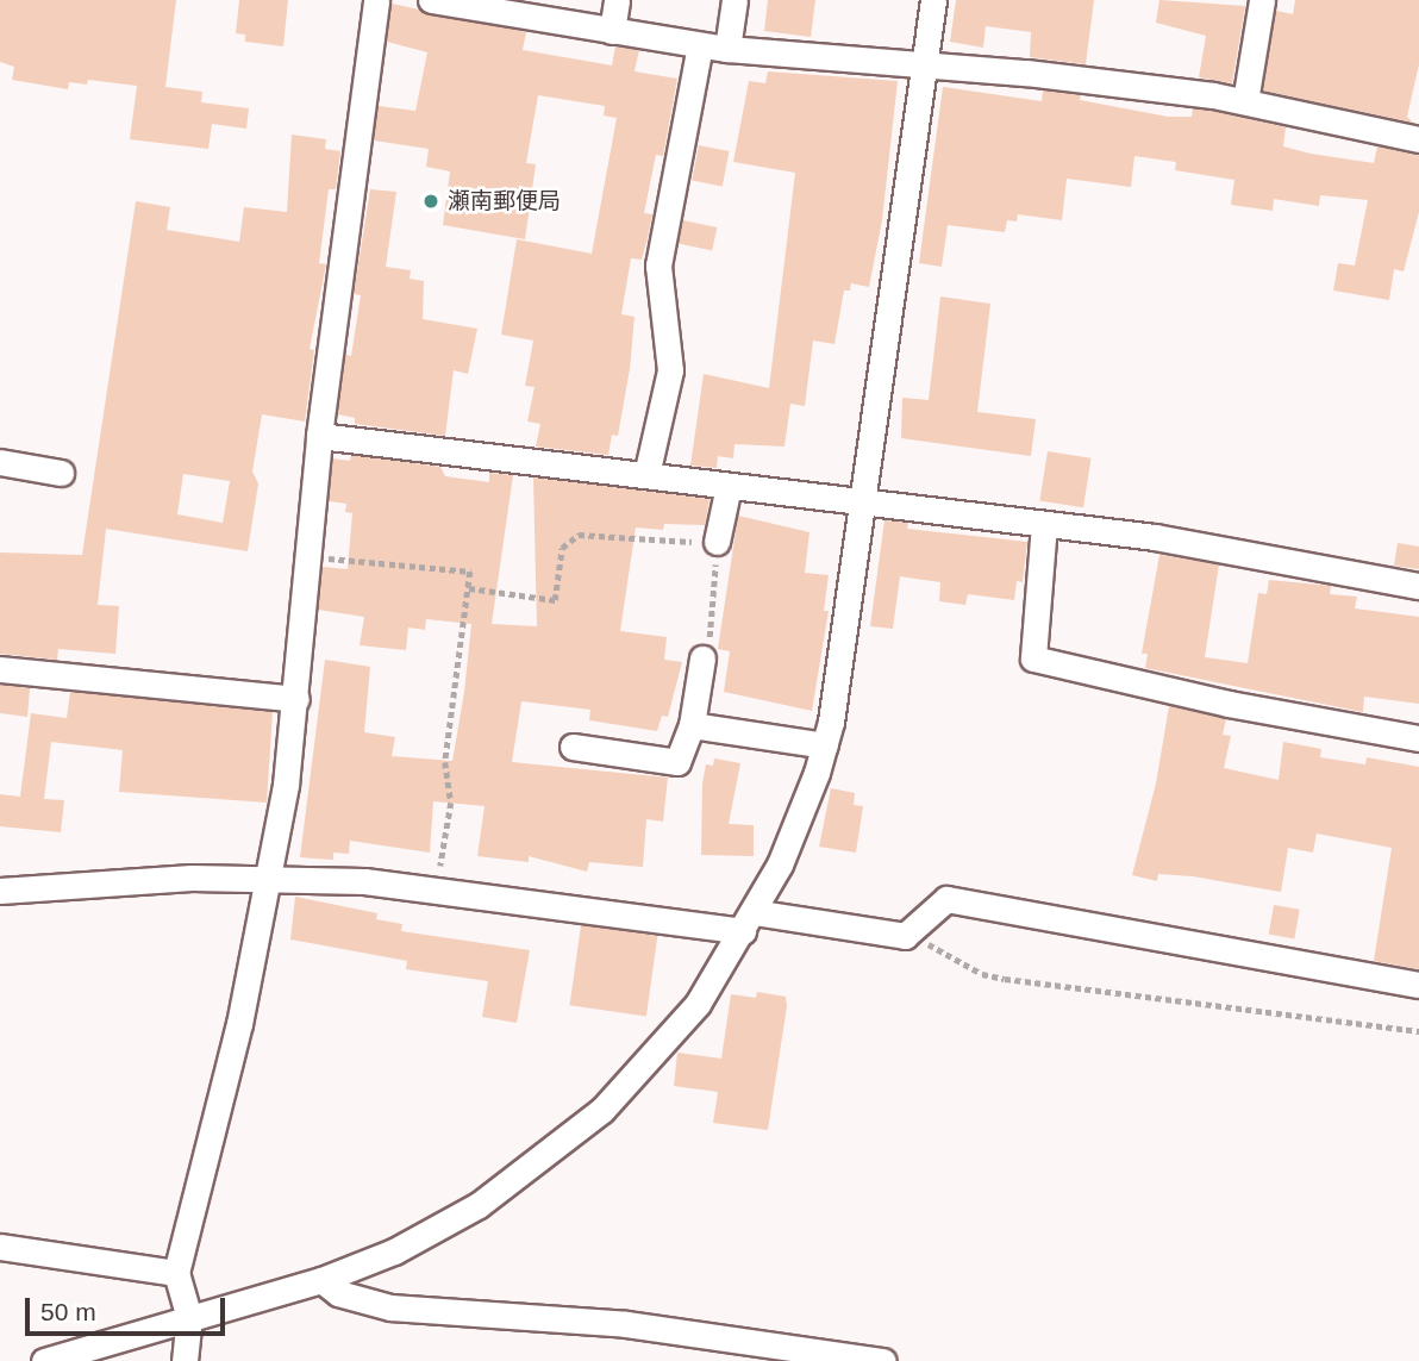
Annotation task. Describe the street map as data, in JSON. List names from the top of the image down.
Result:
{
  "places": ["瀬南郵便局"],
  "scale_bar": "50 m"
}
